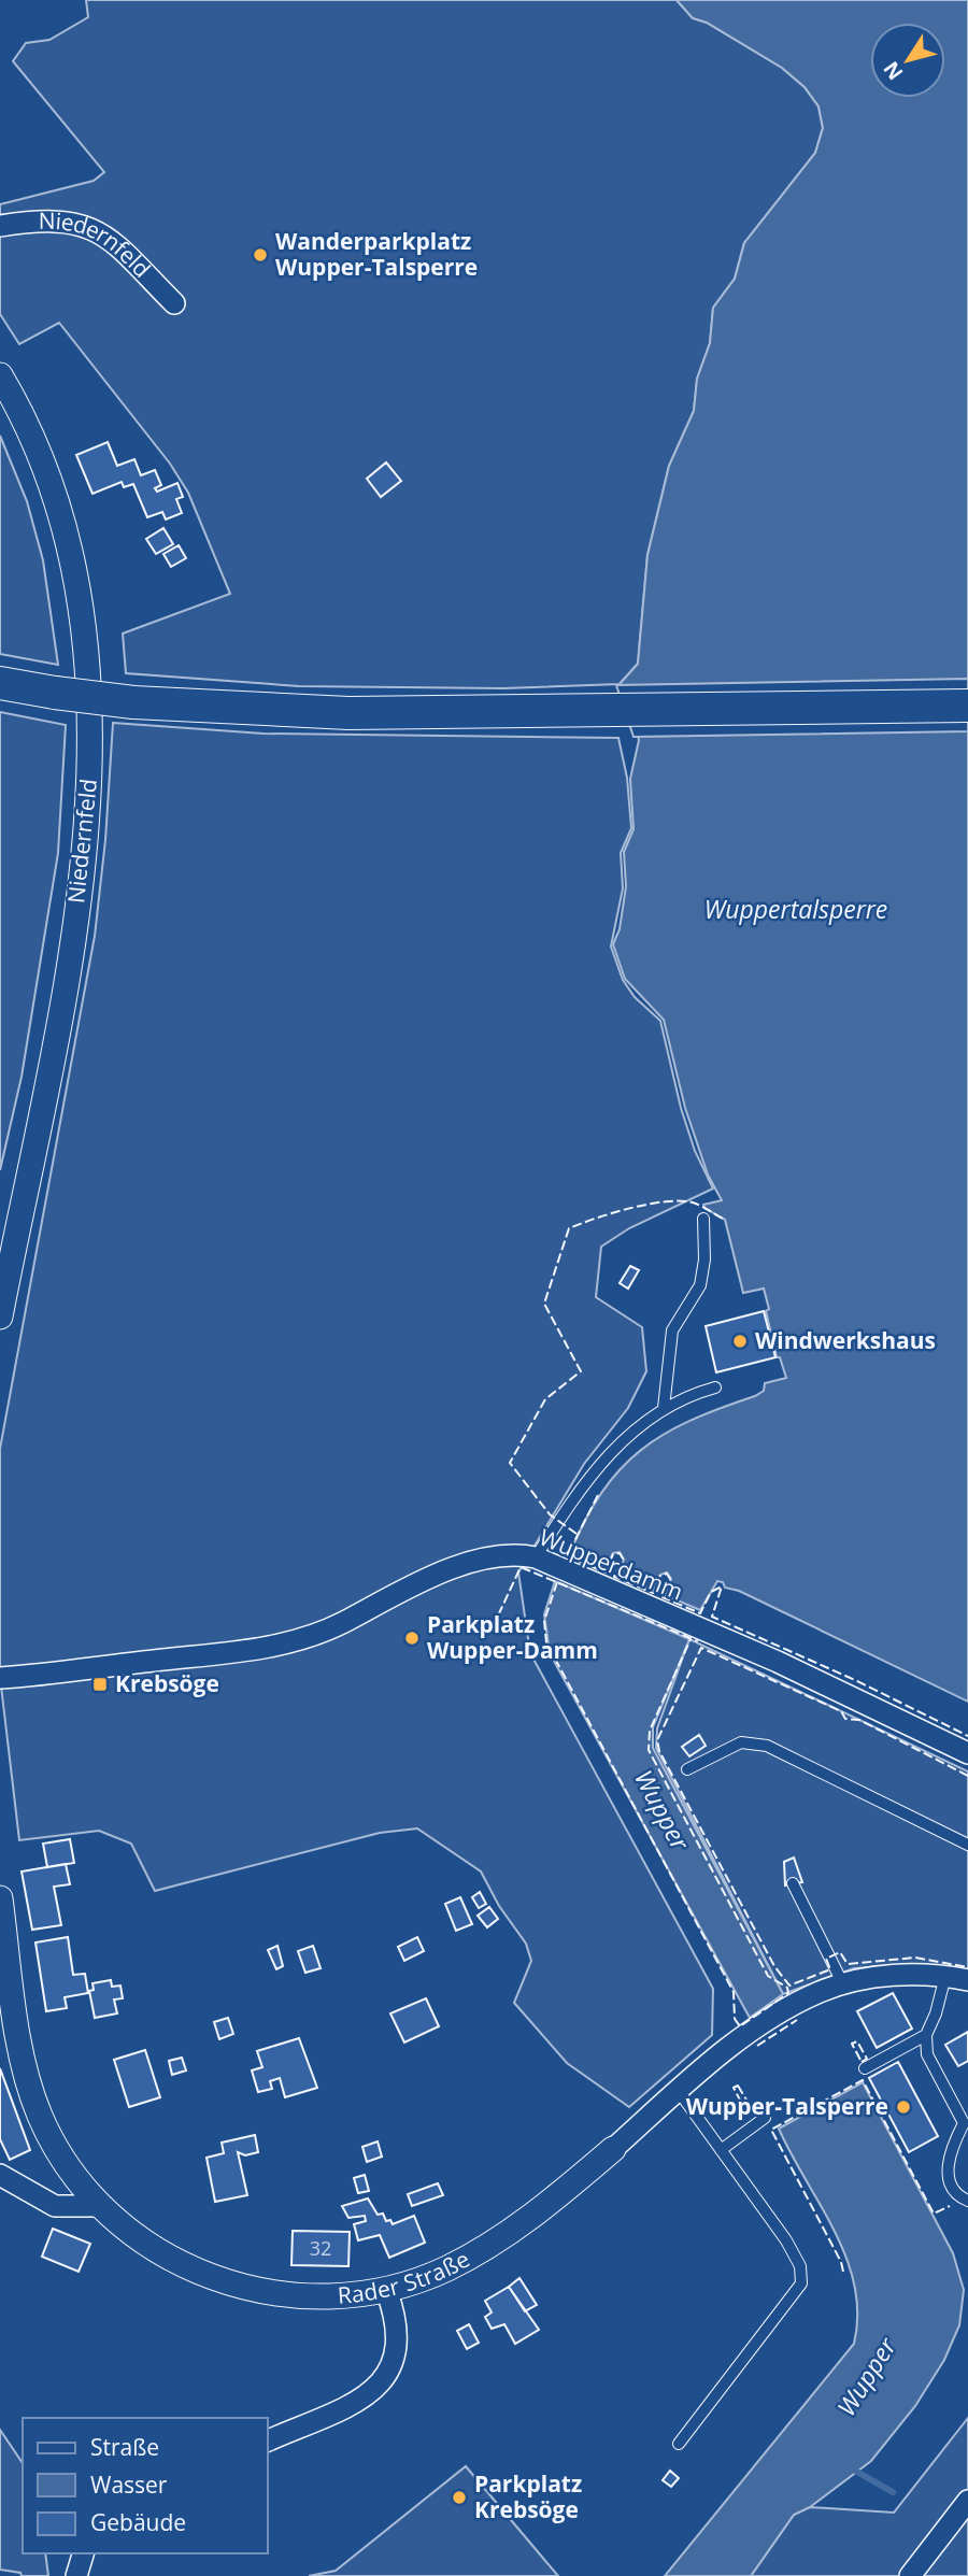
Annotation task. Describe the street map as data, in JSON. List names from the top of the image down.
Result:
{
  "streets": {
    "street": ["Niedernfeld", "Wupperdamm", "Rader Straße"]
  },
  "water": ["Wuppertalsperre", "Wupper"],
  "places": {
    "other": [
      "Wanderparkplatz Wupper-Talsperre",
      "Windwerkshaus",
      "Parkplatz Wupper-Damm",
      "Wupper-Talsperre",
      "Parkplatz Krebsöge"
    ],
    "transit": ["Krebsöge"]
  },
  "house_numbers": ["32"],
  "legend": ["Straße", "Wasser", "Gebäude"],
  "north": "bottom left"
}
